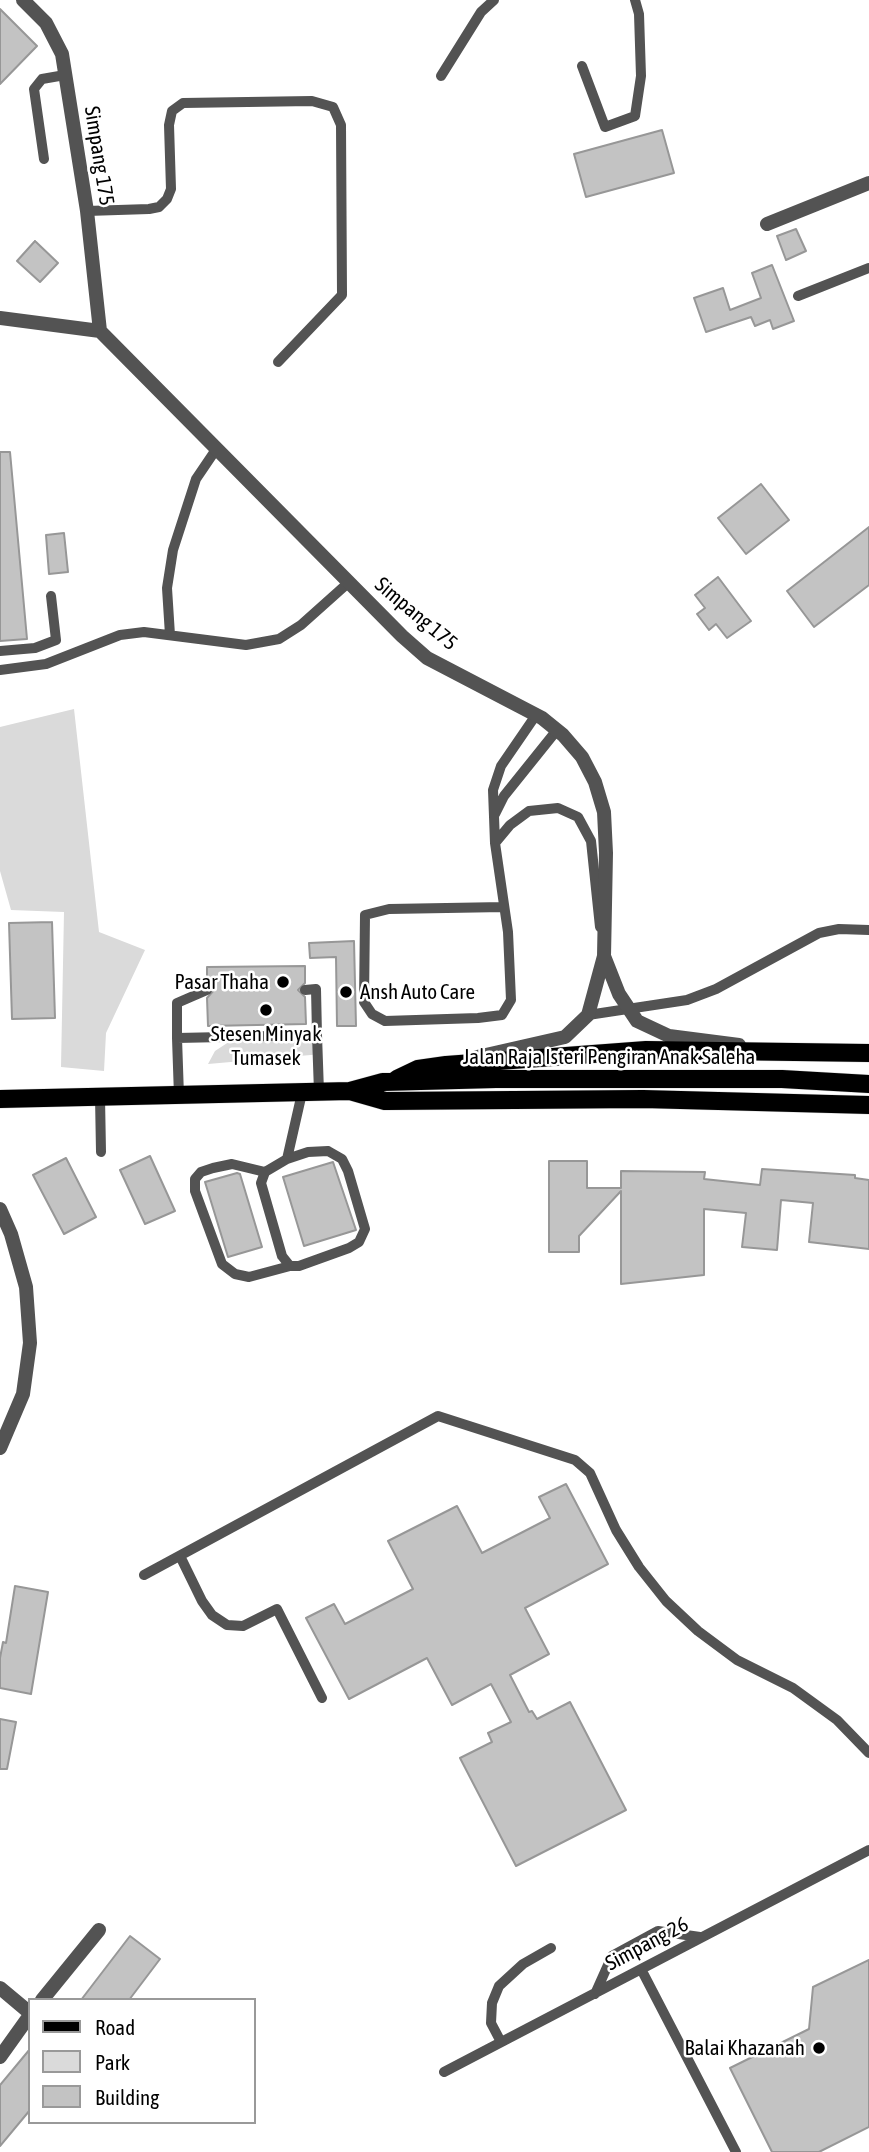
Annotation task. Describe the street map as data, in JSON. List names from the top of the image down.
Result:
{
  "streets": {
    "main road": ["Jalan Raja Isteri Pengiran Anak Saleha"],
    "street": ["Simpang 175"],
    "lane": ["Simpang 26"]
  },
  "places": [
    "Pasar Thaha",
    "Ansh Auto Care",
    "Stesen Minyak Tumasek",
    "Balai Khazanah"
  ],
  "legend": ["Road", "Park", "Building"]
}
